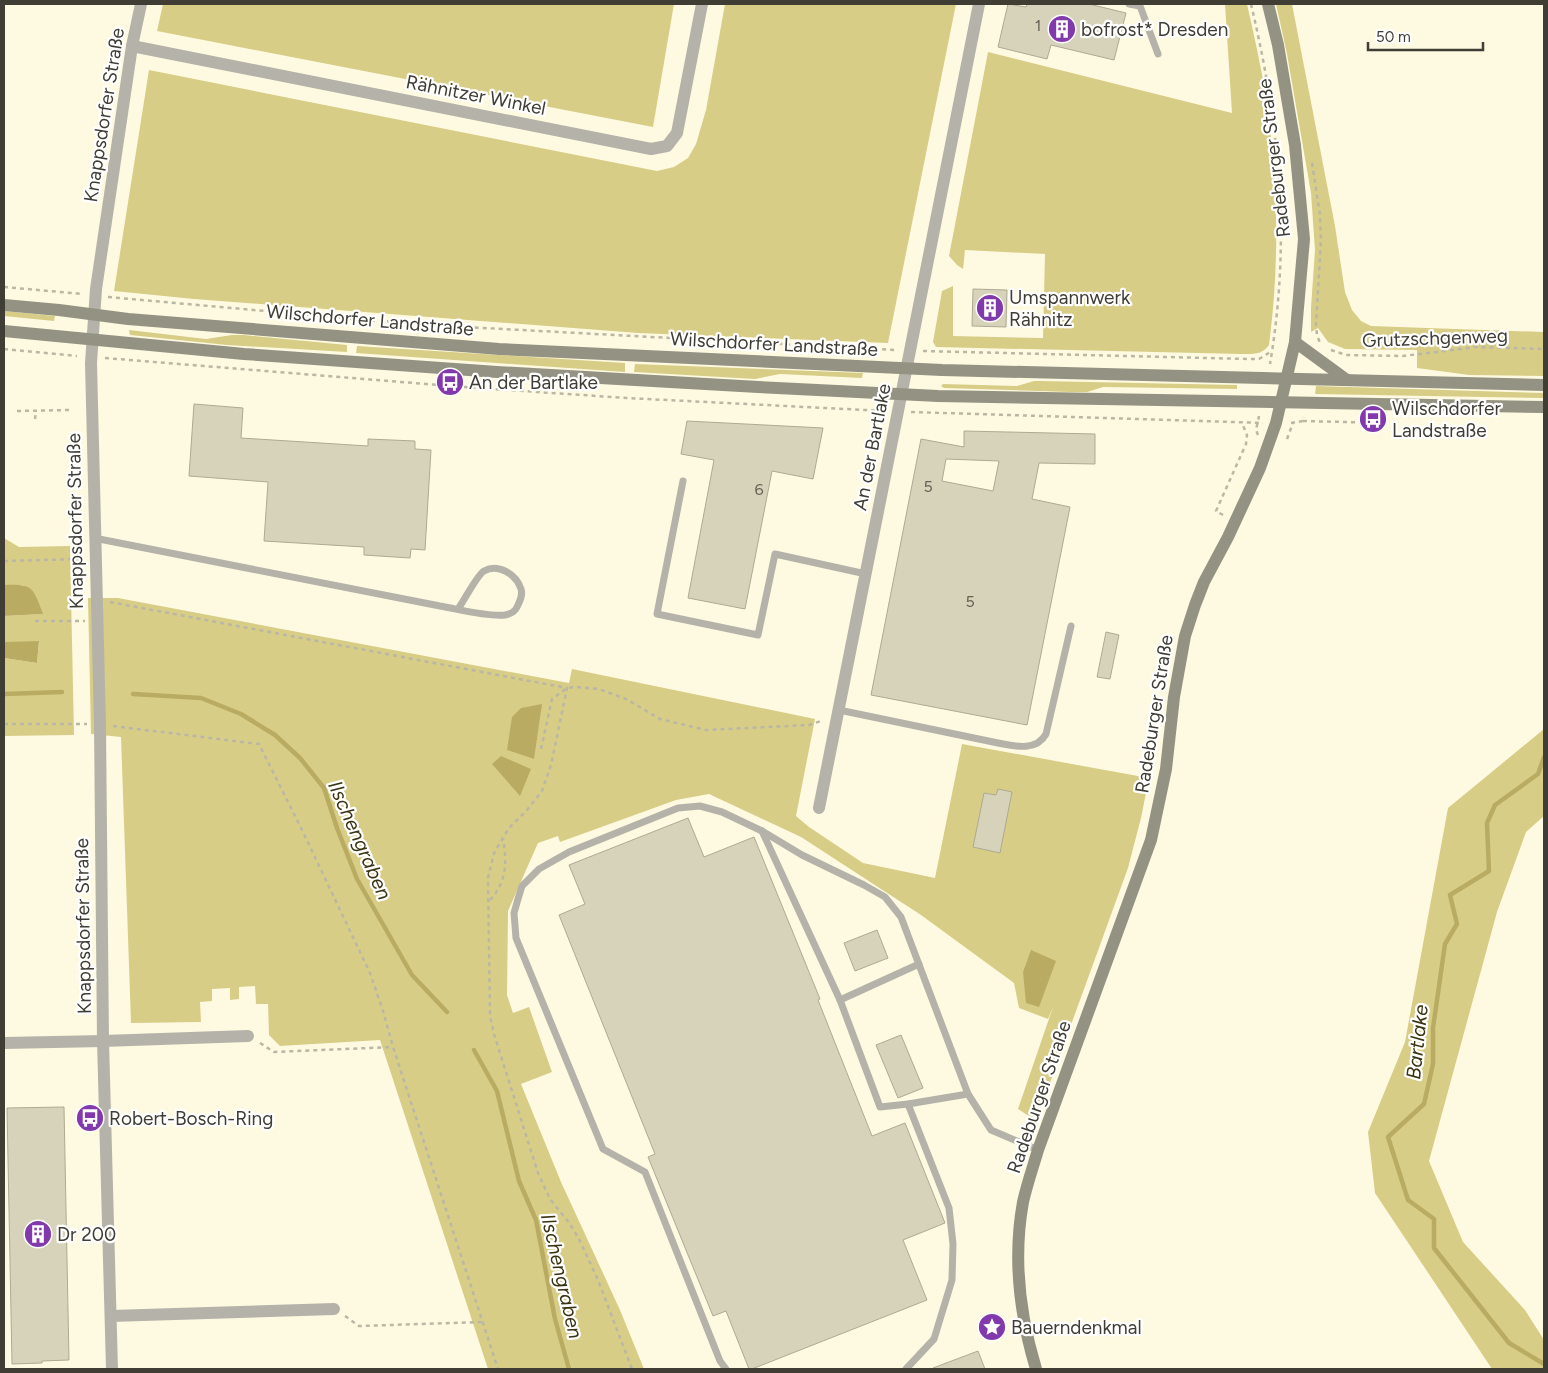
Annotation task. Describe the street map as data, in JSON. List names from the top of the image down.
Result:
{
  "streets": {
    "main road": ["Radeburger Straße", "Wilschdorfer Landstraße"],
    "street": ["Rähnitzer Winkel", "Knappsdorfer Straße", "An der Bartlake"],
    "path": ["Grutzschgenweg"]
  },
  "crossings": [
    ["Rähnitzer Winkel", "Knappsdorfer Straße"],
    ["Knappsdorfer Straße", "Wilschdorfer Landstraße"],
    ["Radeburger Straße", "Wilschdorfer Landstraße"],
    ["Wilschdorfer Landstraße", "An der Bartlake"]
  ],
  "water": ["Ilschengraben", "Bartlake"],
  "places": {
    "building": ["bofrost* Dresden", "Umspannwerk Rähnitz", "Dr 200"],
    "bus stop": ["An der Bartlake", "Wilschdorfer Landstraße", "Robert-Bosch-Ring"],
    "place": ["Bauerndenkmal"]
  },
  "house_numbers": [
    "1",
    "5",
    "6",
    "5"
  ],
  "scale_bar": "50 m"
}
